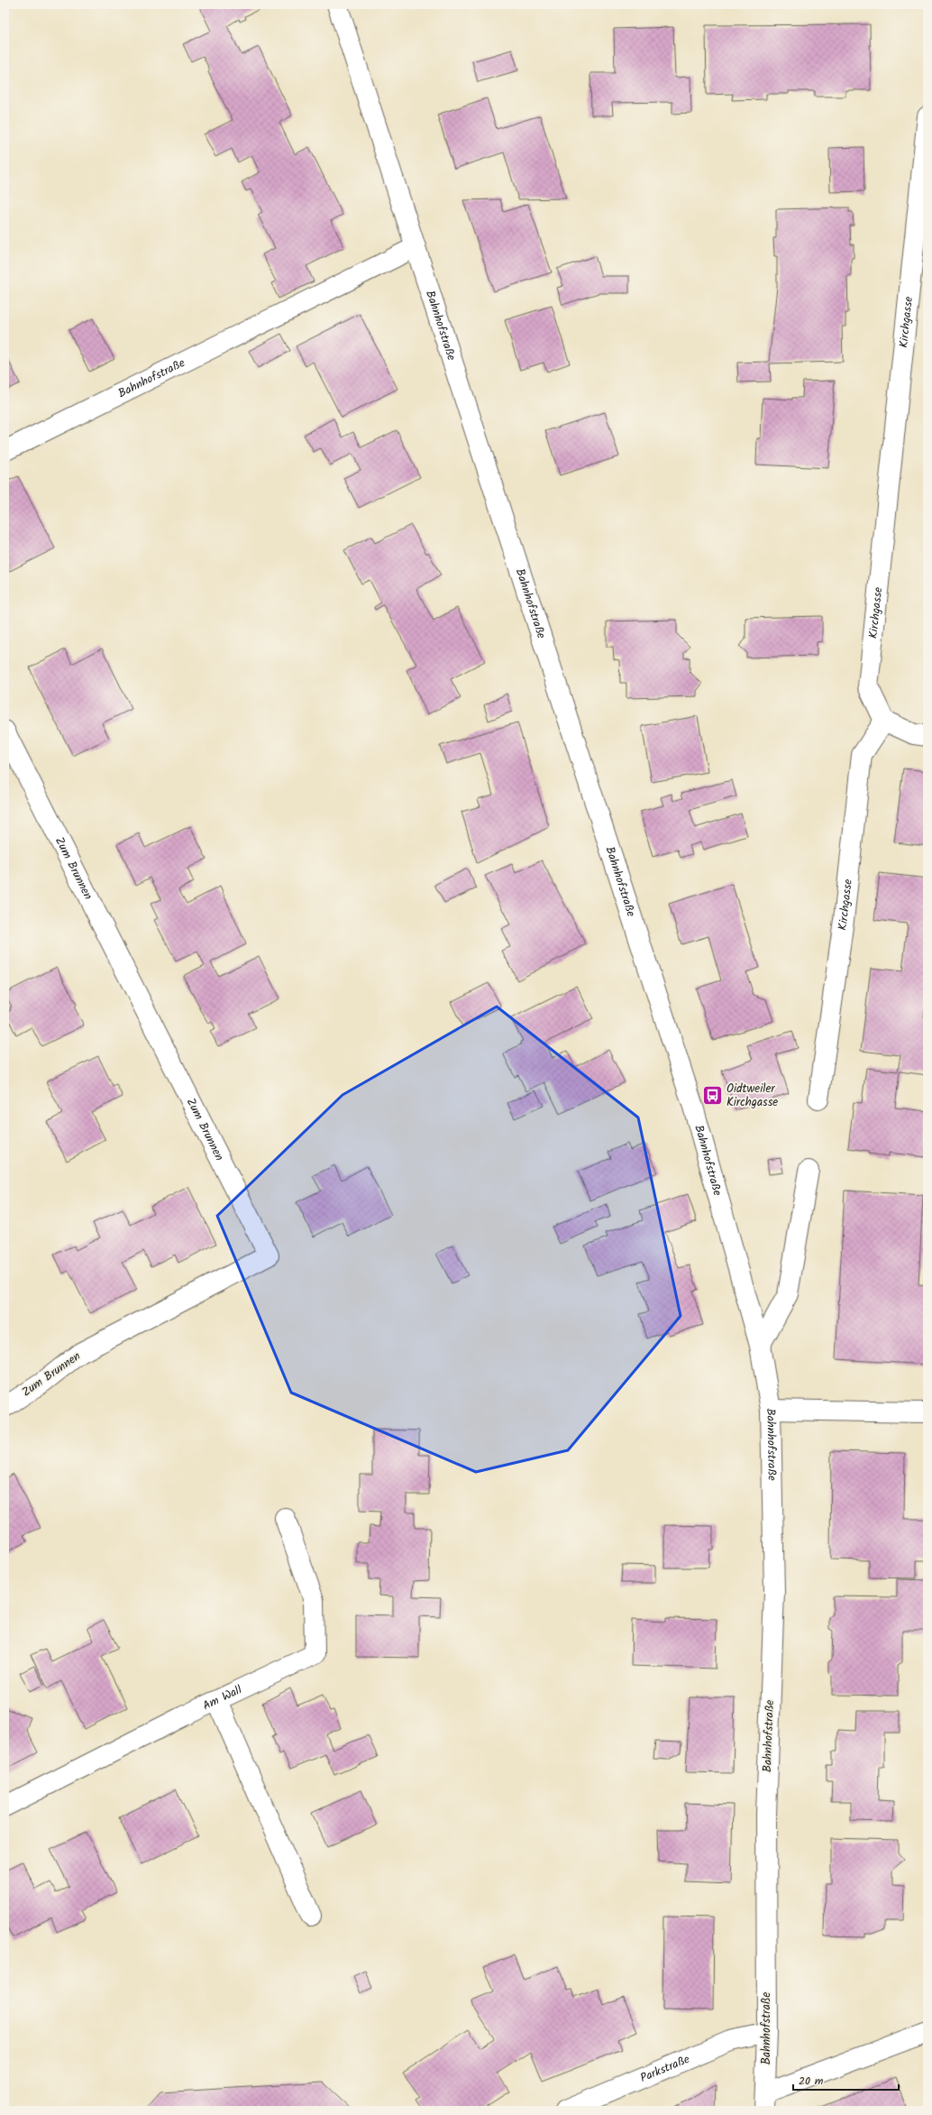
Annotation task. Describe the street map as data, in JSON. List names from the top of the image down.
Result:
{
  "streets": {
    "street": [
      "Kirchgasse",
      "Bahnhofstraße",
      "Zum Brunnen",
      "Am Wall",
      "Parkstraße"
    ]
  },
  "crossings": [
    ["Bahnhofstraße", "Parkstraße"]
  ],
  "places": {
    "bus stop": ["Oidtweiler Kirchgasse"]
  },
  "scale_bar": "20 m"
}
